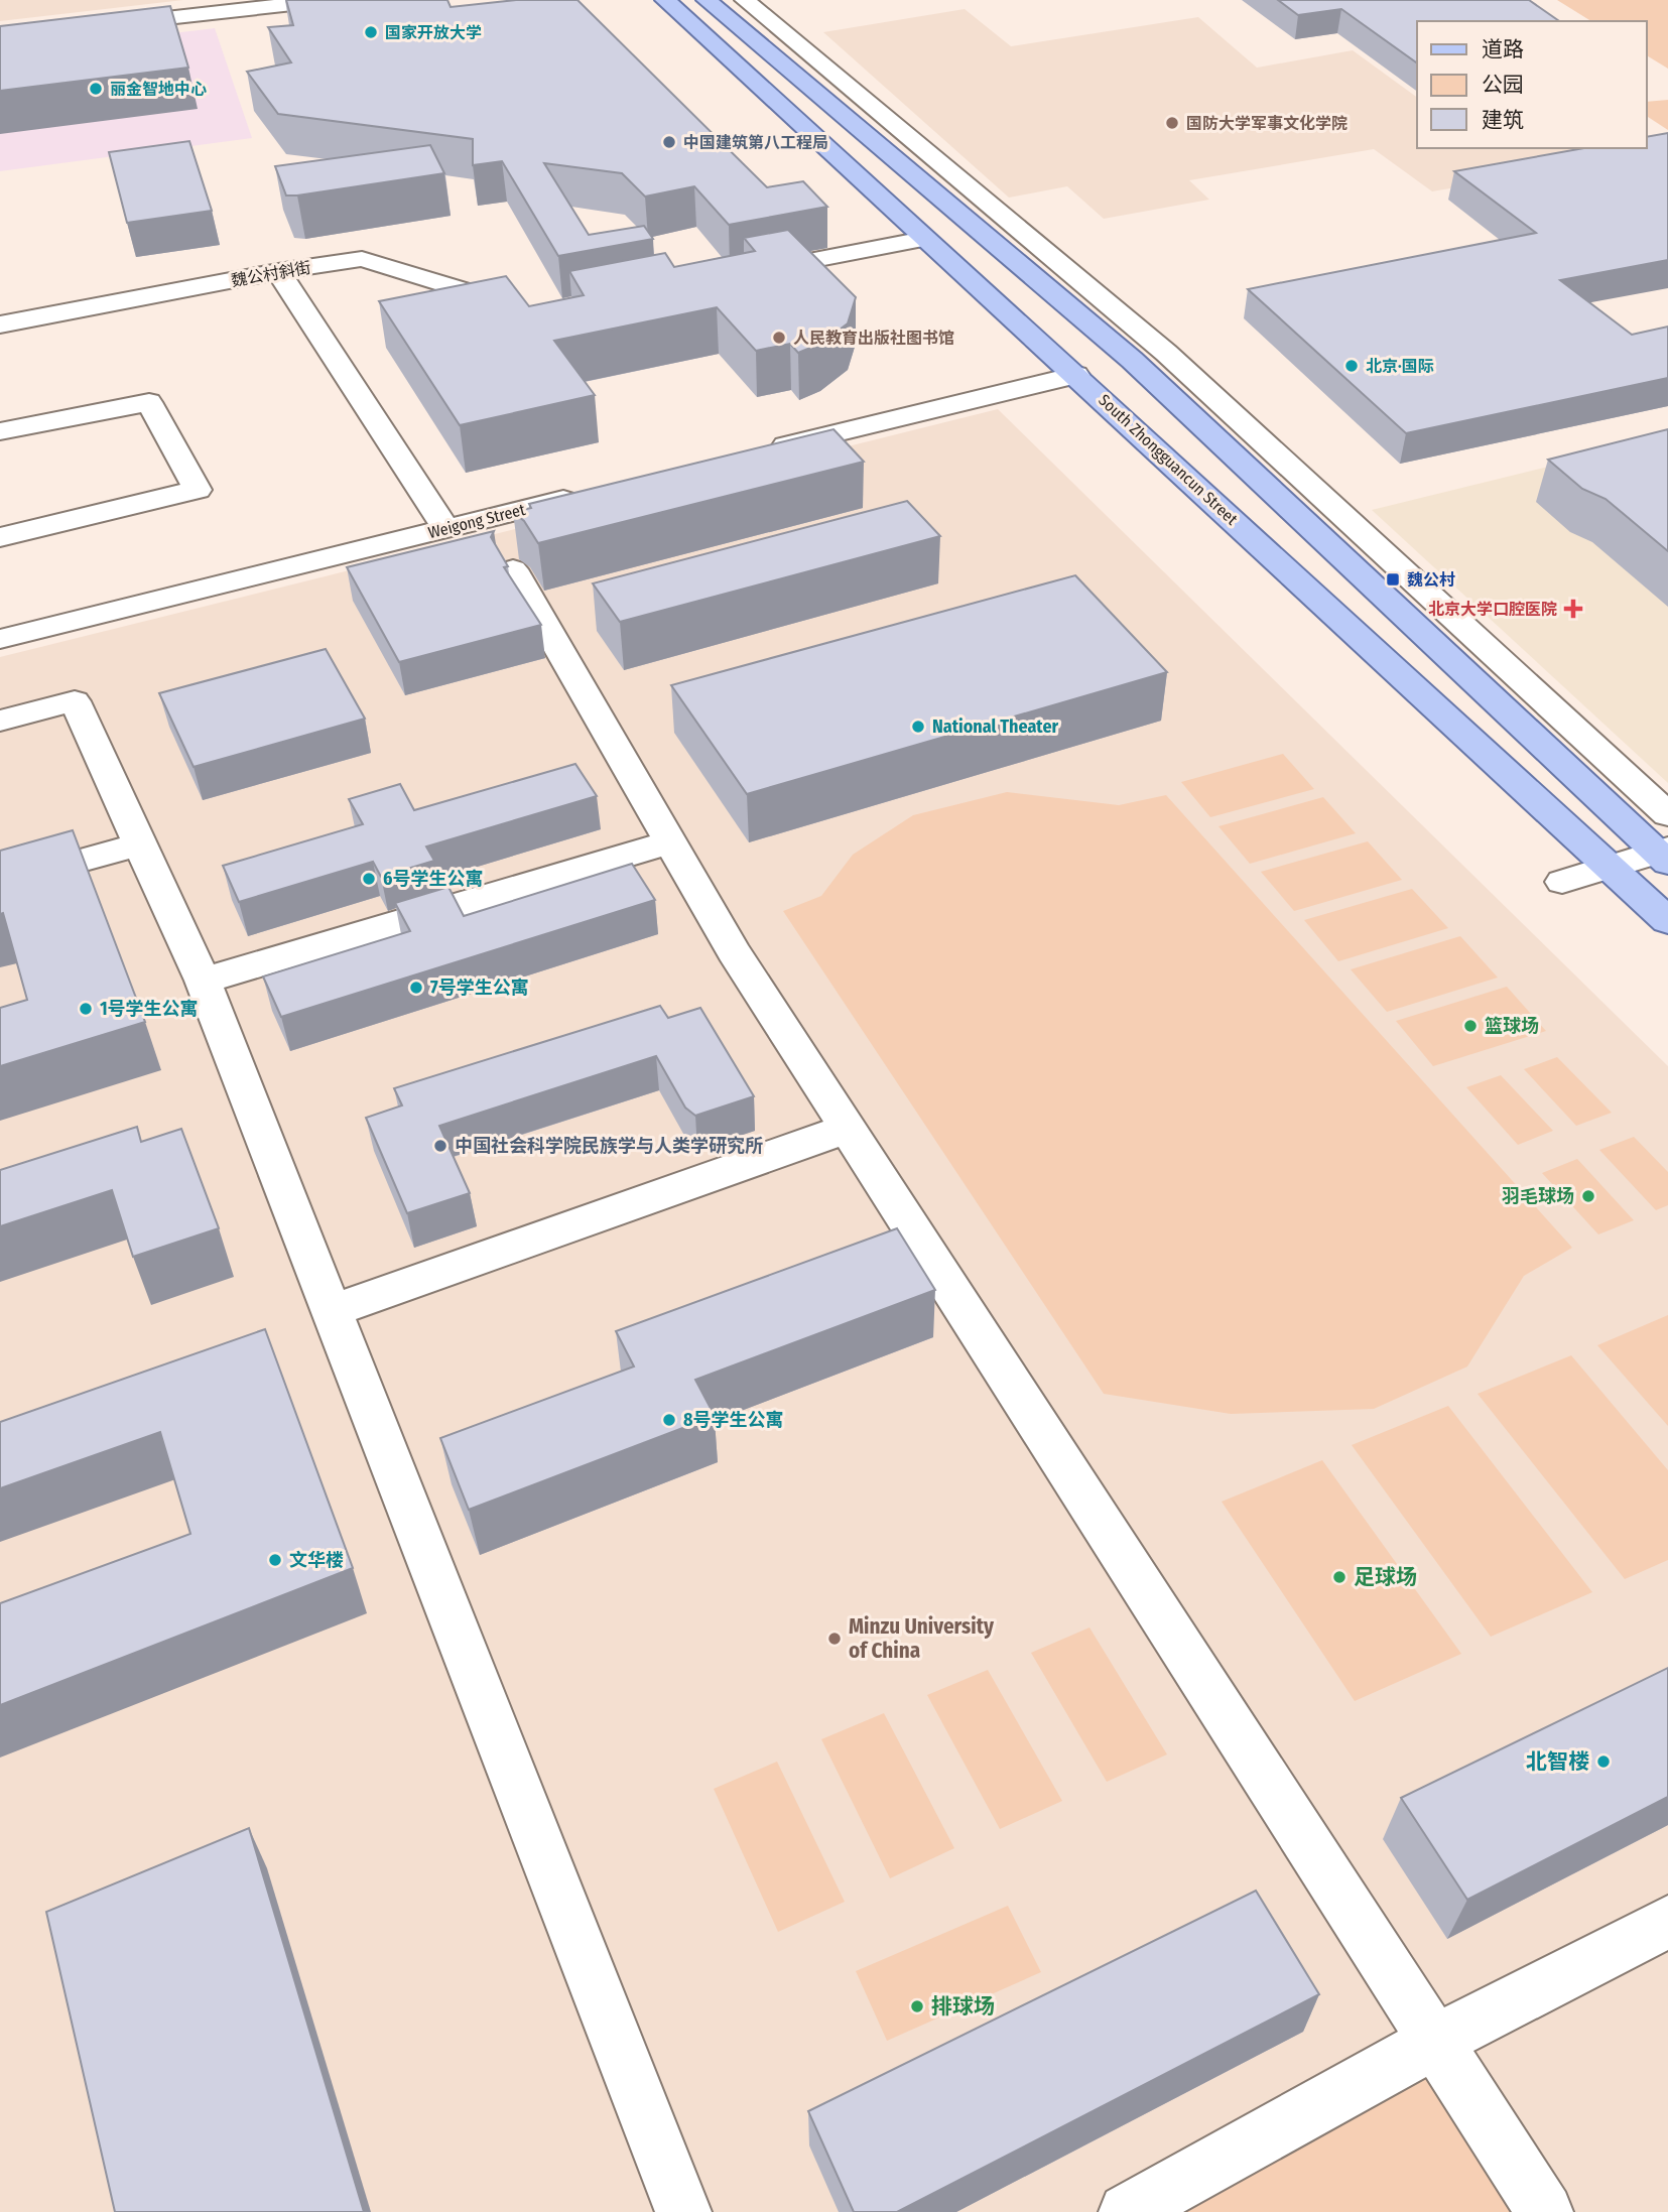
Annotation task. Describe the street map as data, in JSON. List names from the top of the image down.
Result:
{
  "streets": {
    "main road": ["South Zhongguancun Street"],
    "street": ["魏公村斜街", "Weigong Street"]
  },
  "places": {
    "other": [
      "国家开放大学",
      "丽金智地中心",
      "国防大学军事文化学院",
      "中国建筑第八工程局",
      "人民教育出版社图书馆",
      "北京·国际",
      "National Theater",
      "6号学生公寓",
      "7号学生公寓",
      "1号学生公寓",
      "篮球场",
      "中国社会科学院民族学与人类学研究所",
      "羽毛球场",
      "8号学生公寓",
      "文华楼",
      "足球场",
      "Minzu University of China",
      "北智楼",
      "排球场"
    ],
    "transit": ["魏公村"],
    "health": ["北京大学口腔医院"]
  },
  "legend": ["道路", "公园", "建筑"]
}
